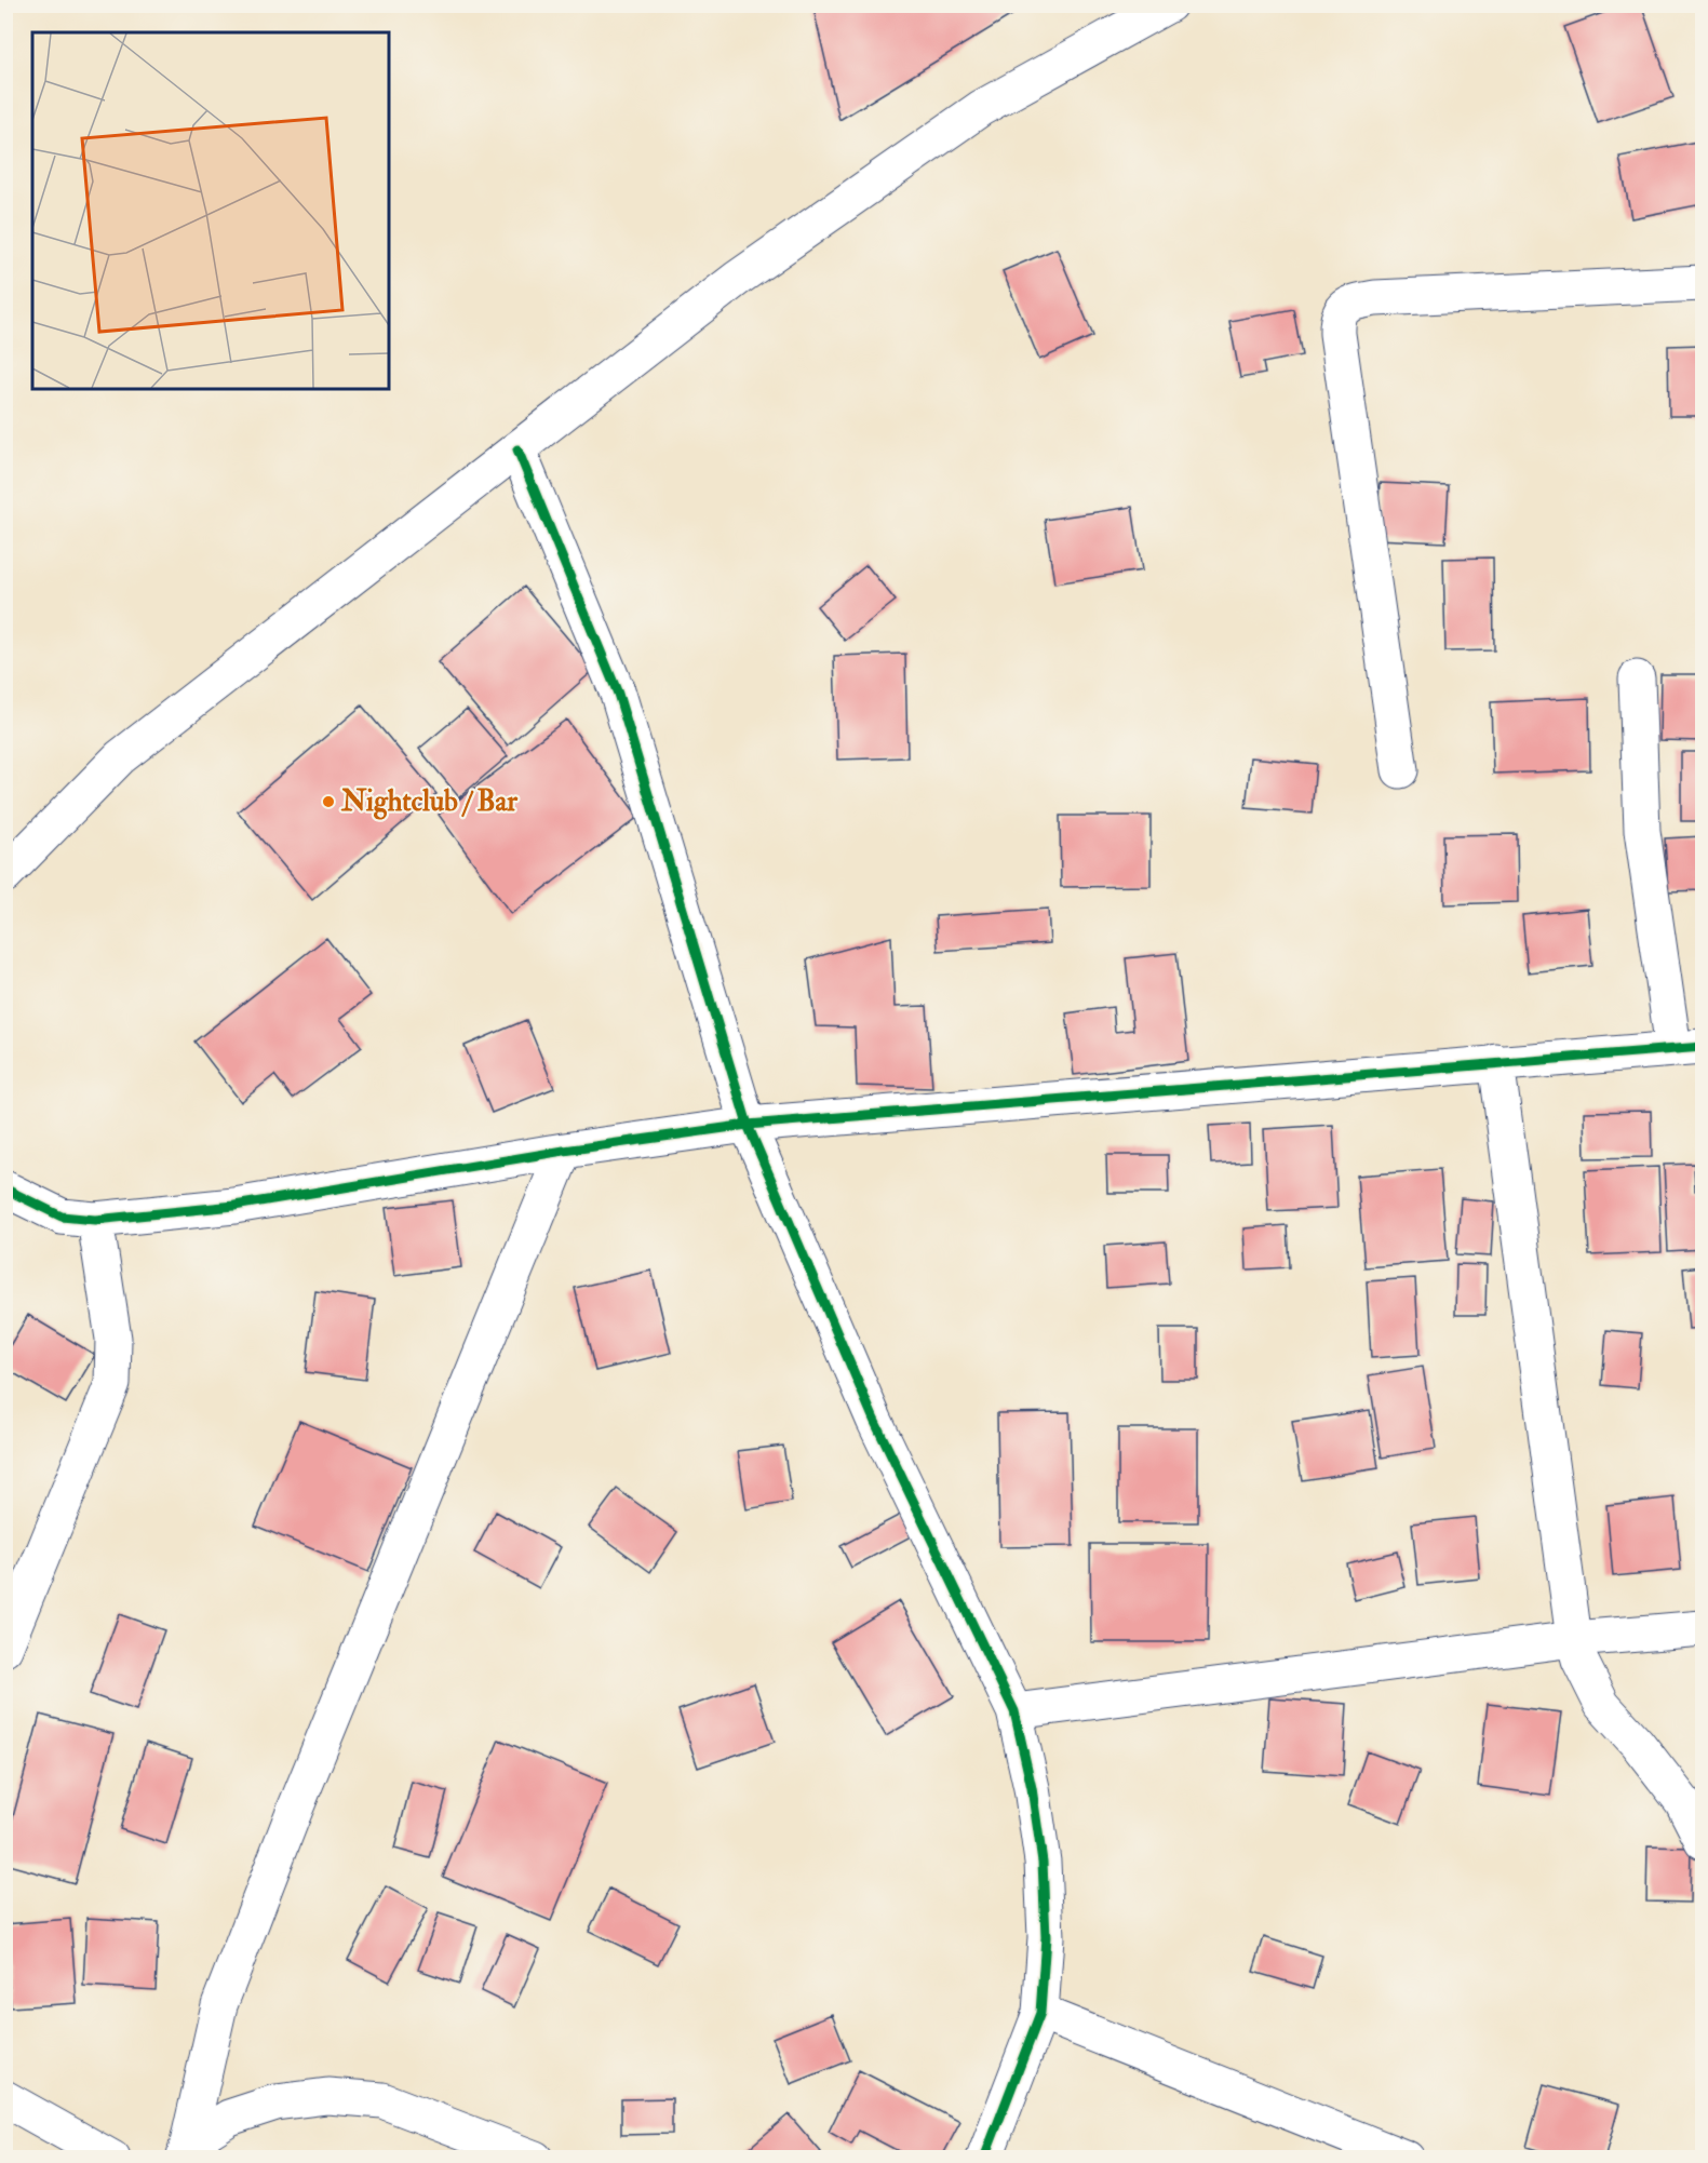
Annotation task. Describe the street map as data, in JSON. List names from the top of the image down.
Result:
{
  "places": ["Nightclub / Bar"]
}
